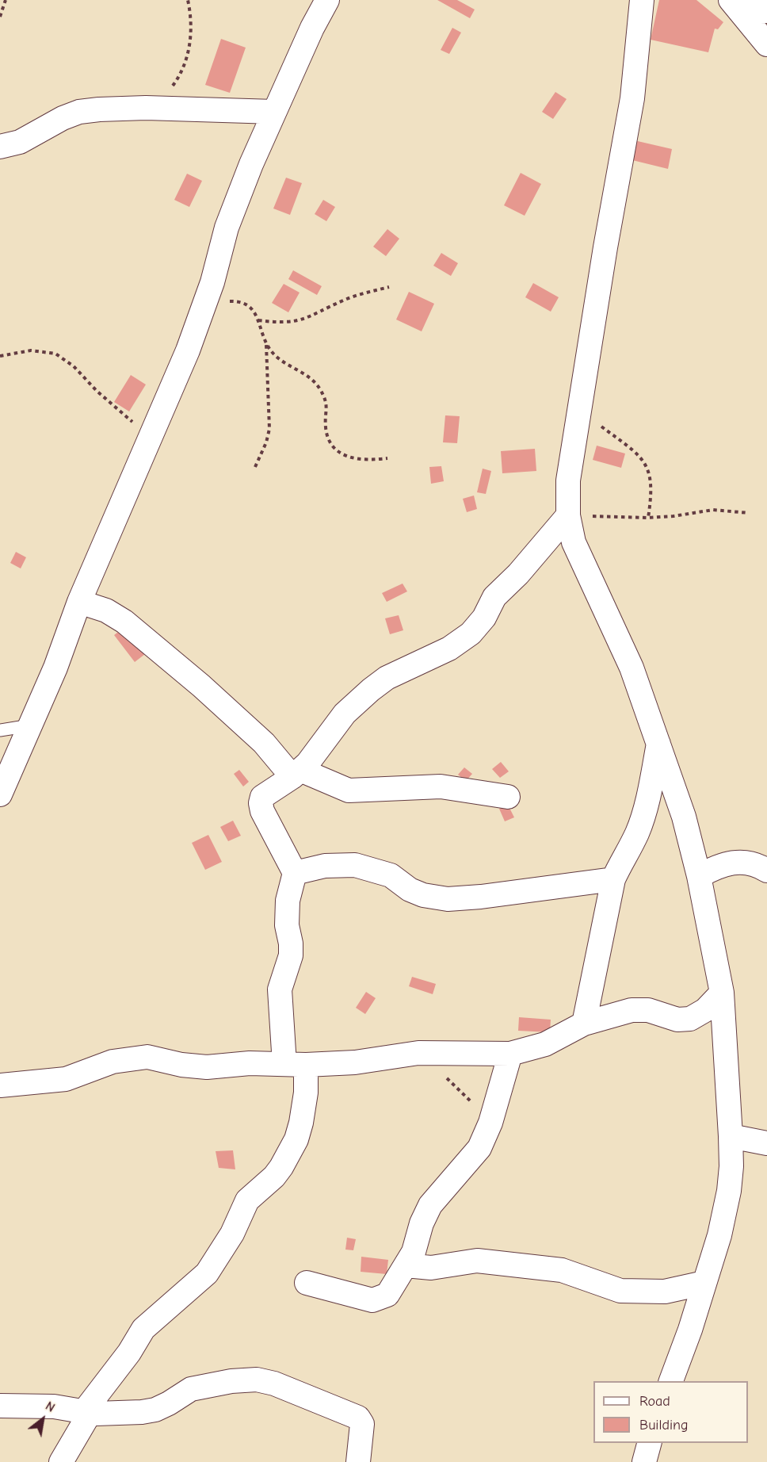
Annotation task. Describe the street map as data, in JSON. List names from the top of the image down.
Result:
{
  "legend": ["Road", "Building"],
  "north": "top right"
}
